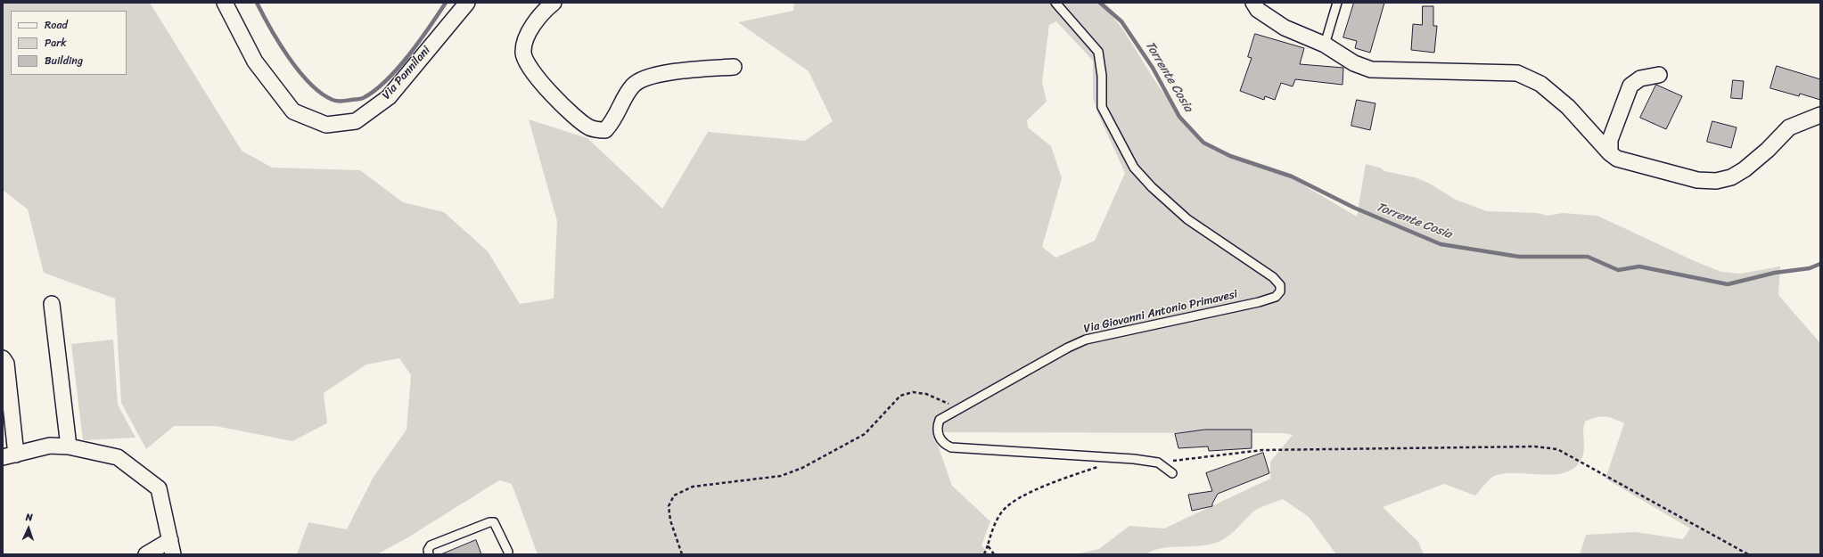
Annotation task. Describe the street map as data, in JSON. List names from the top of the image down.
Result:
{
  "streets": {
    "street": ["Via Pannilani"],
    "lane": ["Via Giovanni Antonio Primavesi"]
  },
  "water": ["Torrente Cosia"],
  "legend": ["Road", "Park", "Building"],
  "north": "top"
}
